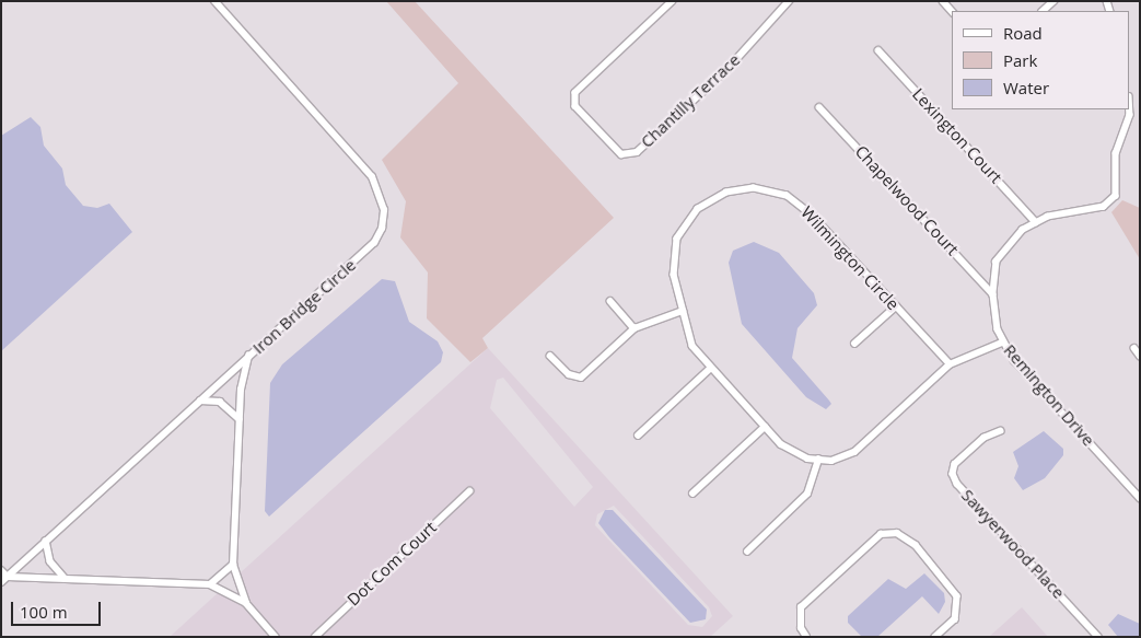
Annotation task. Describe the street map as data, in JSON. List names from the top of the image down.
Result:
{
  "streets": {
    "street": [
      "Chantilly Terrace",
      "Lexington Court",
      "Chapelwood Court",
      "Wilmington Circle",
      "Iron Bridge Circle",
      "Remington Drive",
      "Sawyerwood Place",
      "Dot Com Court"
    ]
  },
  "crossings": [
    ["Lexington Court", "Remington Drive"],
    ["Chapelwood Court", "Remington Drive"],
    ["Wilmington Circle", "Remington Drive"]
  ],
  "legend": ["Road", "Park", "Water"],
  "scale_bar": "100 m"
}
